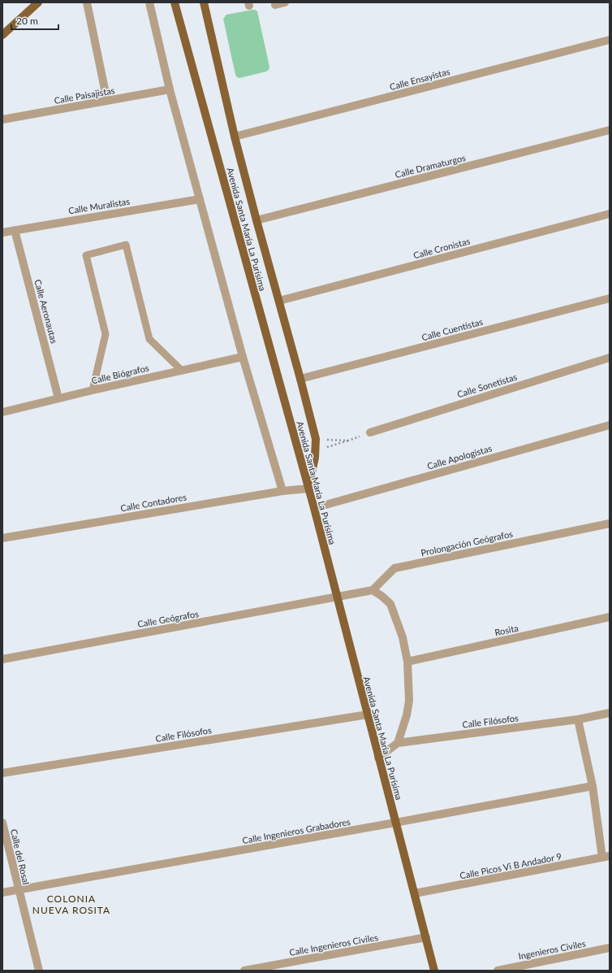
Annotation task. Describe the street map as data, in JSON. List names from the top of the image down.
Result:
{
  "streets": {
    "main road": ["Avenida Santa María La Purísima"],
    "street": [
      "Calle Ensayistas",
      "Calle Paisajistas",
      "Calle Dramaturgos",
      "Calle Muralistas",
      "Calle Cronistas",
      "Calle Aeronautas",
      "Calle Cuentistas",
      "Calle Biógrafos",
      "Calle Sonetistas",
      "Calle Apologistas",
      "Calle Contadores",
      "Prolongación Geógrafos",
      "Calle Geógrafos",
      "Rosita",
      "Calle Filósofos",
      "Calle Ingenieros Grabadores",
      "Calle del Rosal",
      "Calle Picos Vi B Andador 9",
      "Calle Ingenieros Civiles",
      "Ingenieros Civiles"
    ]
  },
  "crossings": [
    ["Calle Muralistas", "Calle Aeronautas"],
    ["Avenida Santa María La Purísima", "Calle Apologistas"],
    ["Avenida Santa María La Purísima", "Calle Contadores"],
    ["Avenida Santa María La Purísima", "Calle Geógrafos"],
    ["Avenida Santa María La Purísima", "Calle Filósofos"],
    ["Avenida Santa María La Purísima", "Calle Ingenieros Grabadores"],
    ["Avenida Santa María La Purísima", "Calle Picos Vi B Andador 9"],
    ["Avenida Santa María La Purísima", "Calle Ingenieros Civiles"],
    ["Calle Aeronautas", "Calle Biógrafos"],
    ["Calle Ingenieros Grabadores", "Calle del Rosal"]
  ],
  "districts": ["COLONIA NUEVA ROSITA"],
  "scale_bar": "20 m"
}
